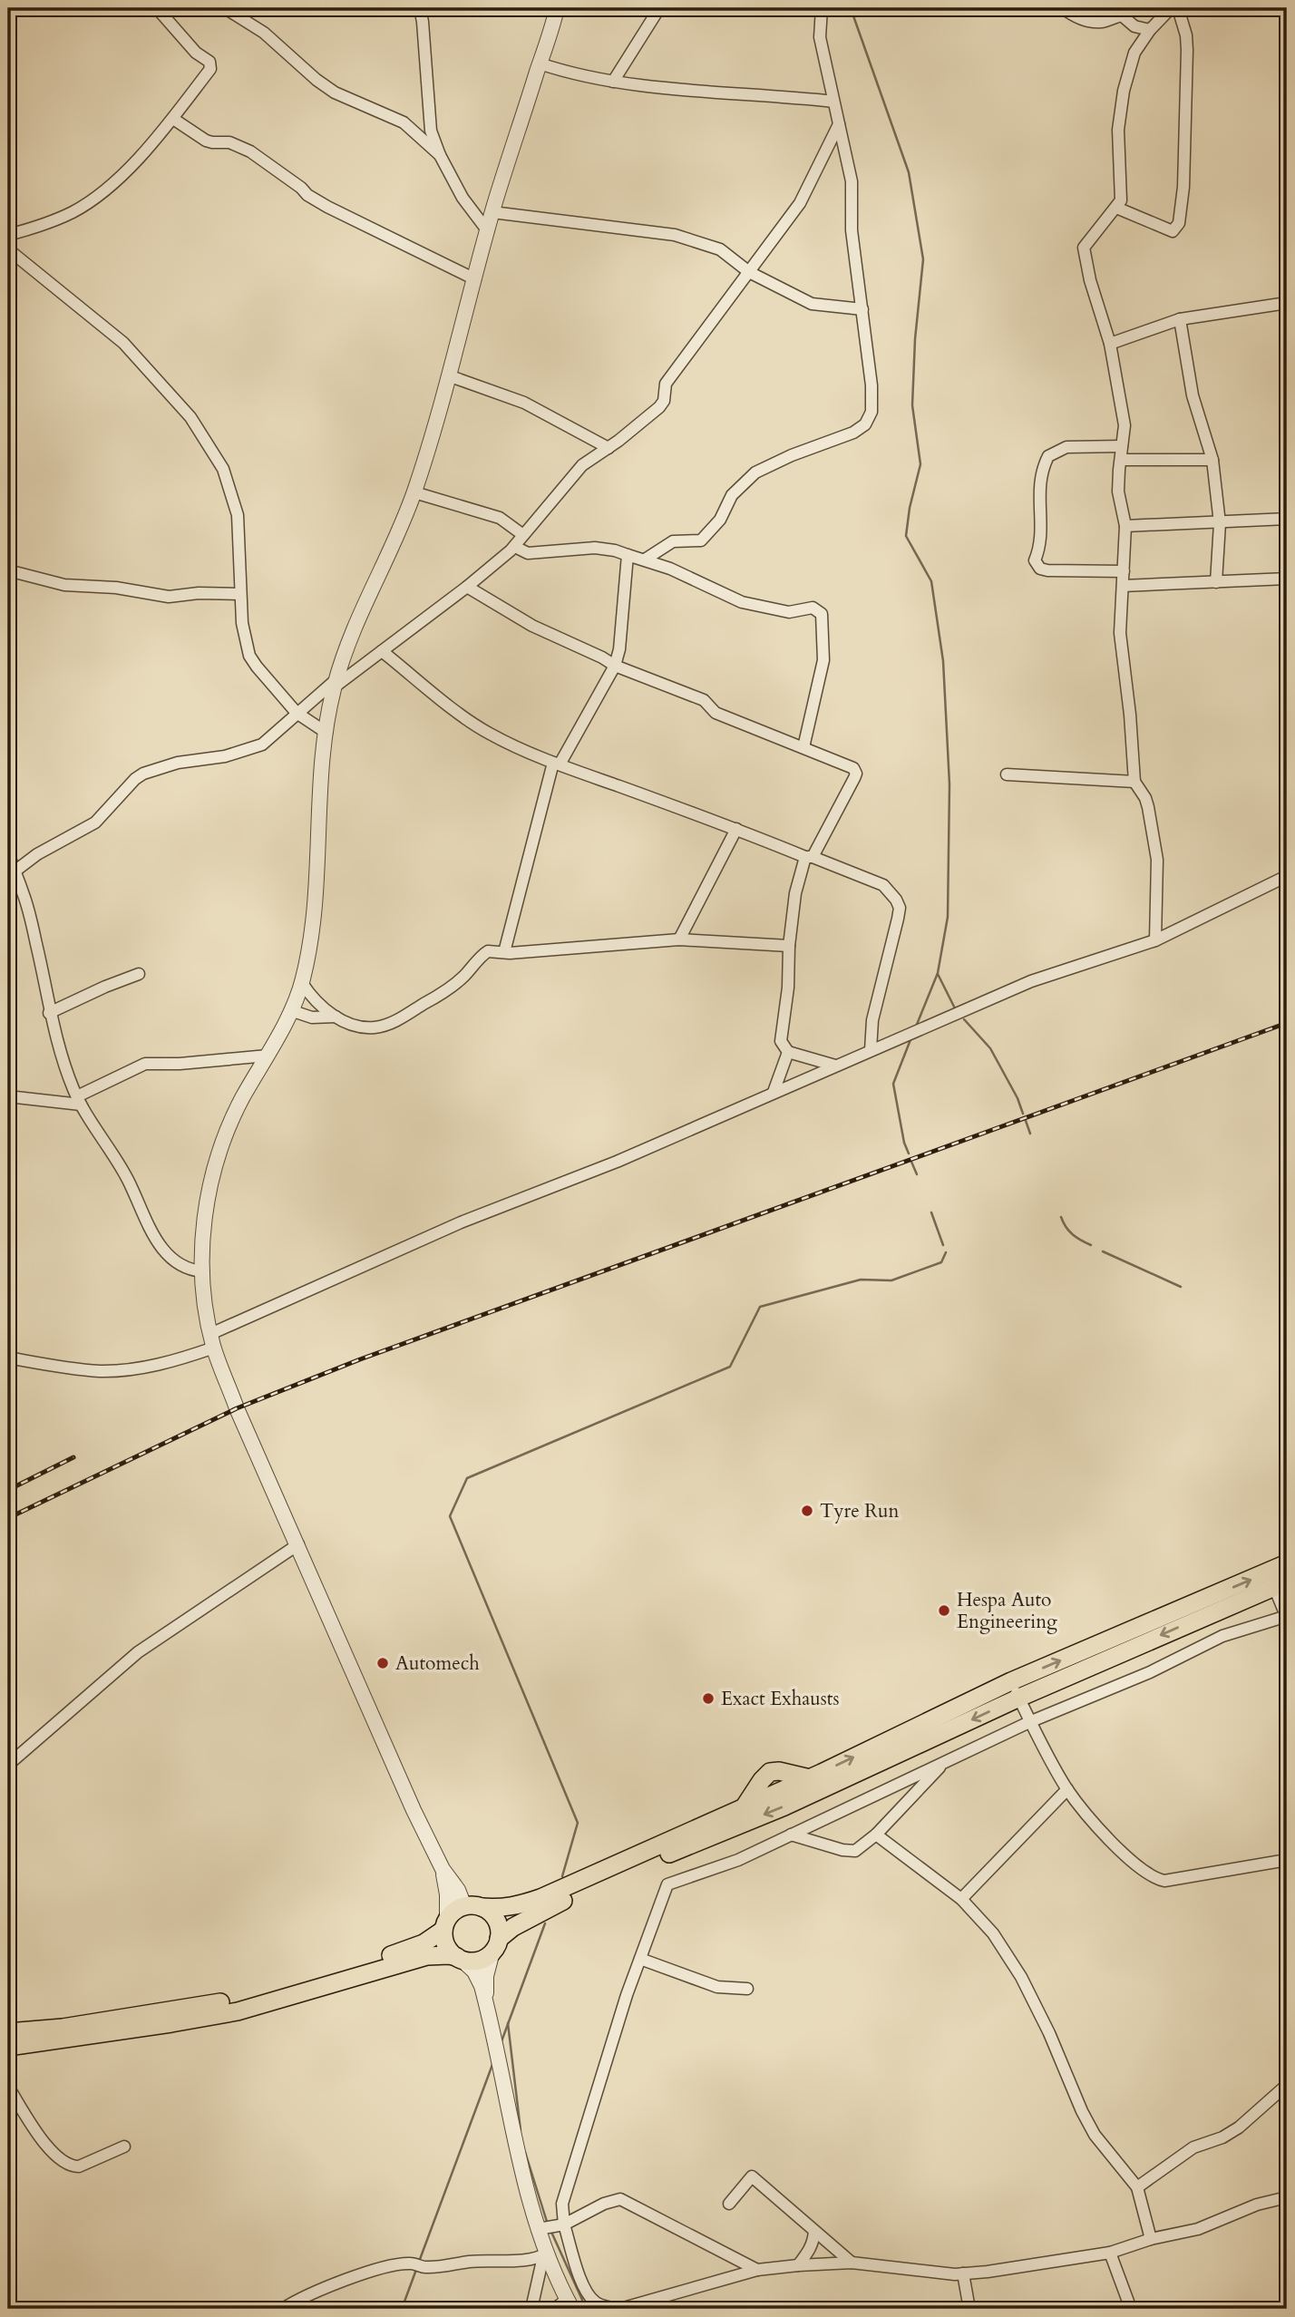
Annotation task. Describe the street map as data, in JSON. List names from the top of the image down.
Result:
{
  "places": [
    "Tyre Run",
    "Hespa Auto Engineering",
    "Automech",
    "Exact Exhausts"
  ]
}
